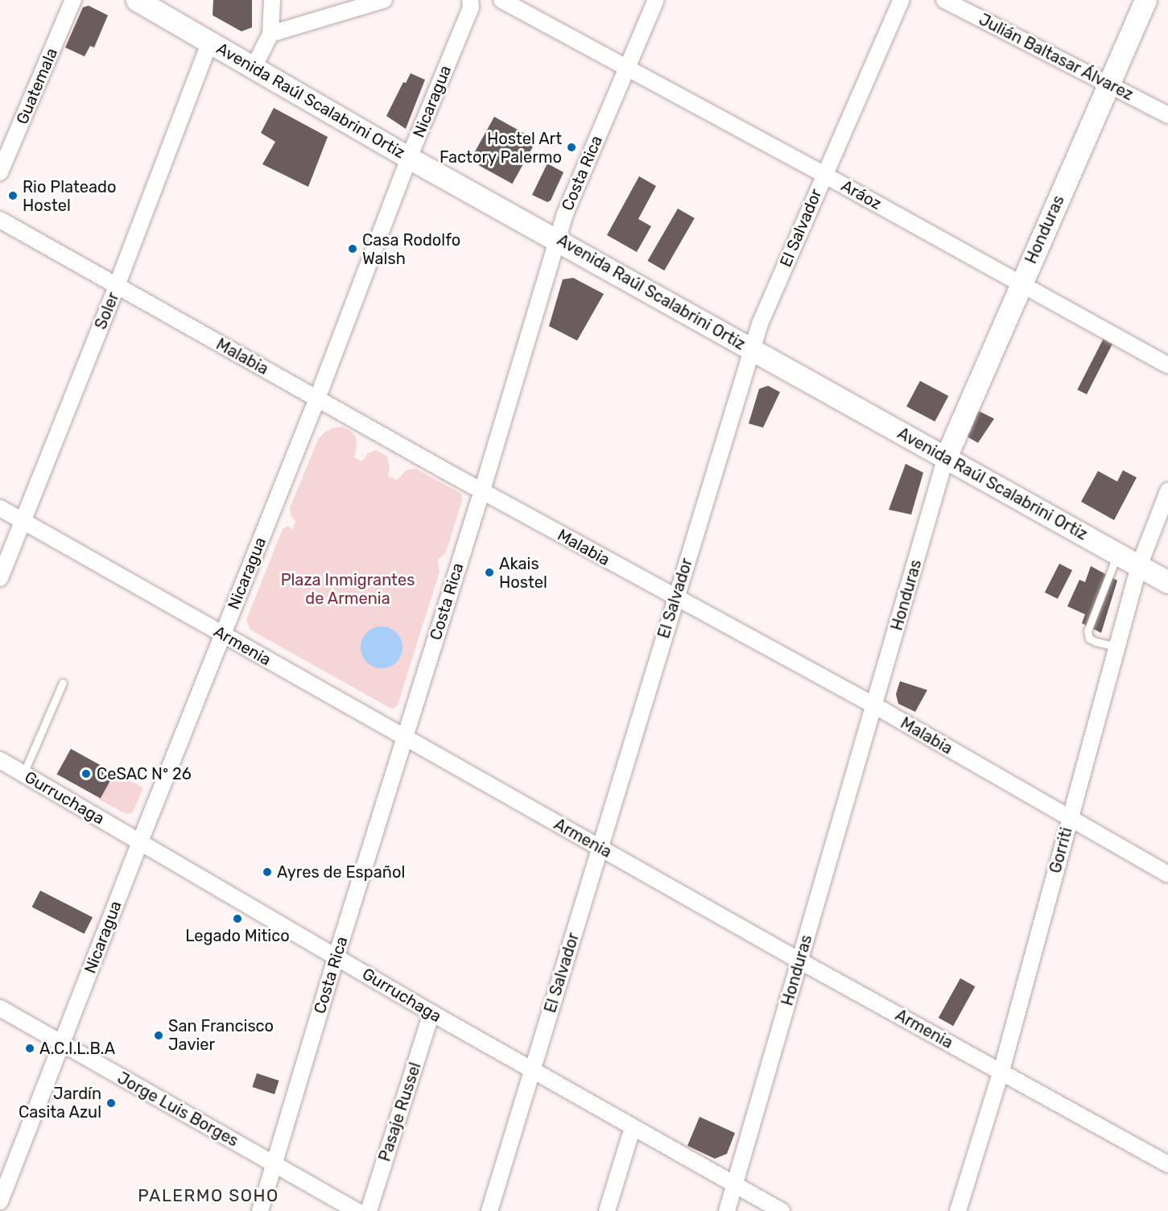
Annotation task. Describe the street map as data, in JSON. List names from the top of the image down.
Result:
{
  "streets": {
    "main road": ["Avenida Raúl Scalabrini Ortiz", "Honduras"],
    "street": [
      "Julián Baltasar Álvarez",
      "Guatemala",
      "Nicaragua",
      "Costa Rica",
      "Aráoz",
      "El Salvador",
      "Soler",
      "Malabia",
      "Armenia",
      "Gurruchaga",
      "Gorriti",
      "Jorge Luis Borges",
      "Pasaje Russel"
    ]
  },
  "crossings": [
    ["Julián Baltasar Álvarez", "Honduras"],
    ["Avenida Raúl Scalabrini Ortiz", "Nicaragua"],
    ["Avenida Raúl Scalabrini Ortiz", "Costa Rica"],
    ["Avenida Raúl Scalabrini Ortiz", "El Salvador"],
    ["Avenida Raúl Scalabrini Ortiz", "Honduras"],
    ["Avenida Raúl Scalabrini Ortiz", "Soler"],
    ["Avenida Raúl Scalabrini Ortiz", "Gorriti"],
    ["Nicaragua", "Malabia"],
    ["Nicaragua", "Armenia"],
    ["Nicaragua", "Gurruchaga"],
    ["Nicaragua", "Jorge Luis Borges"],
    ["Costa Rica", "Aráoz"],
    ["Costa Rica", "Malabia"],
    ["Costa Rica", "Armenia"],
    ["Costa Rica", "Gurruchaga"],
    ["Costa Rica", "Jorge Luis Borges"],
    ["Aráoz", "El Salvador"],
    ["Aráoz", "Honduras"],
    ["El Salvador", "Malabia"],
    ["El Salvador", "Armenia"],
    ["El Salvador", "Gurruchaga"],
    ["Honduras", "Malabia"],
    ["Honduras", "Armenia"],
    ["Honduras", "Gurruchaga"],
    ["Soler", "Malabia"],
    ["Soler", "Armenia"],
    ["Malabia", "Gorriti"],
    ["Armenia", "Gorriti"],
    ["Gurruchaga", "Pasaje Russel"]
  ],
  "districts": ["PALERMO SOHO"],
  "parks": ["Plaza Inmigrantes de Armenia"],
  "places": [
    "Hostel Art Factory Palermo",
    "Rio Plateado Hostel",
    "Casa Rodolfo Walsh",
    "Akais Hostel",
    "CeSAC Nº 26",
    "Ayres de Español",
    "Legado Mitico",
    "San Francisco Javier",
    "A.C.I.L.B.A",
    "Jardín Casita Azul"
  ]
}
